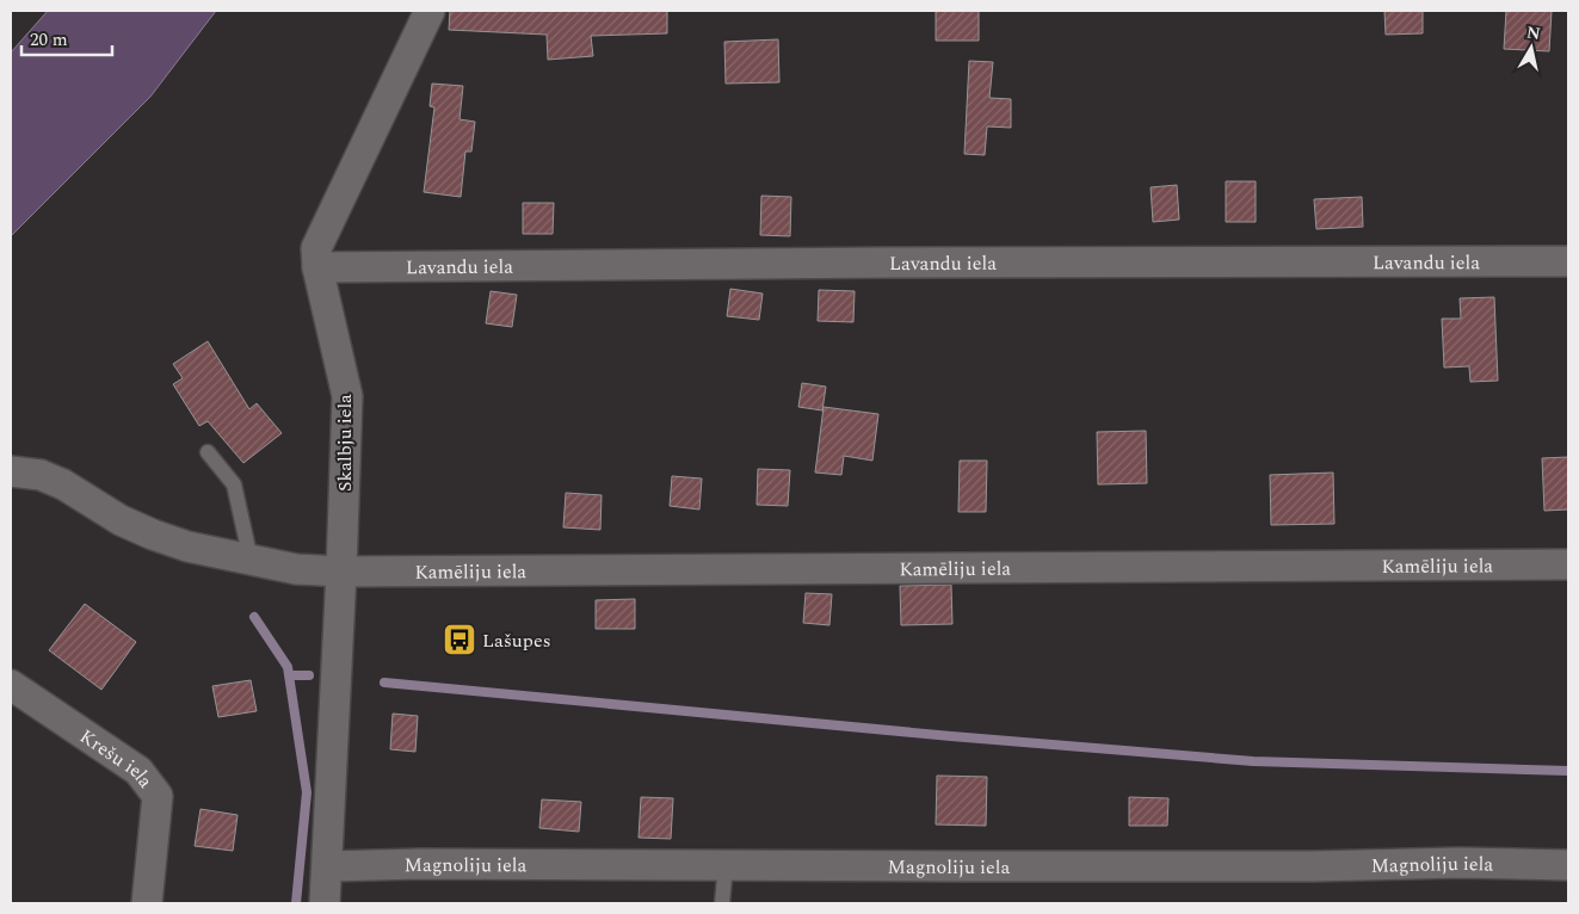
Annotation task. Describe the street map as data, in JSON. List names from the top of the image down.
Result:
{
  "streets": {
    "street": [
      "Lavandu iela",
      "Skalbju iela",
      "Kamēliju iela",
      "Krešu iela",
      "Magnoliju iela"
    ]
  },
  "crossings": [
    ["Lavandu iela", "Skalbju iela"],
    ["Skalbju iela", "Kamēliju iela"],
    ["Skalbju iela", "Magnoliju iela"]
  ],
  "places": {
    "bus stop": ["Lašupes"]
  },
  "scale_bar": "20 m",
  "north": "top"
}
